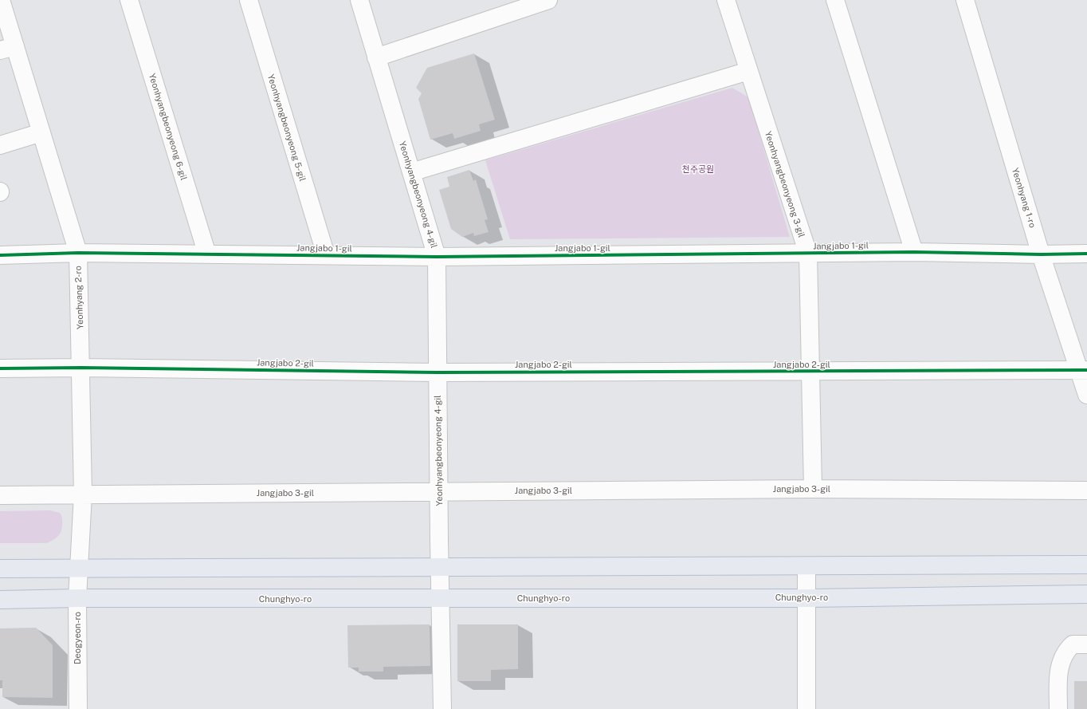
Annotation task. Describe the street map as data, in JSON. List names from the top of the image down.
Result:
{
  "streets": {
    "main road": ["Chunghyo-ro"],
    "street": [
      "Yeonhyangbeonyeong 6-gil",
      "Yeonhyangbeonyeong 5-gil",
      "Yeonhyangbeonyeong 3-gil",
      "Yeonhyangbeonyeong 4-gil",
      "Yeonhyang 1-ro",
      "Jangjabo 1-gil",
      "Yeonhyang 2-ro",
      "Jangjabo 2-gil",
      "Jangjabo 3-gil",
      "Deogyeon-ro"
    ]
  },
  "crossings": [
    ["Yeonhyangbeonyeong 6-gil", "Jangjabo 1-gil"],
    ["Yeonhyangbeonyeong 5-gil", "Jangjabo 1-gil"],
    ["Yeonhyangbeonyeong 3-gil", "Jangjabo 1-gil"],
    ["Yeonhyangbeonyeong 3-gil", "Jangjabo 2-gil"],
    ["Yeonhyangbeonyeong 3-gil", "Jangjabo 3-gil"],
    ["Yeonhyangbeonyeong 4-gil", "Jangjabo 1-gil"],
    ["Yeonhyangbeonyeong 4-gil", "Jangjabo 2-gil"],
    ["Yeonhyangbeonyeong 4-gil", "Jangjabo 3-gil"],
    ["Yeonhyangbeonyeong 4-gil", "Chunghyo-ro"],
    ["Yeonhyang 1-ro", "Jangjabo 1-gil"],
    ["Yeonhyang 1-ro", "Jangjabo 2-gil"],
    ["Jangjabo 1-gil", "Yeonhyang 2-ro"],
    ["Yeonhyang 2-ro", "Jangjabo 2-gil"],
    ["Yeonhyang 2-ro", "Jangjabo 3-gil"],
    ["Yeonhyang 2-ro", "Deogyeon-ro"],
    ["Chunghyo-ro", "Deogyeon-ro"]
  ],
  "parks": ["천주공원"]
}
